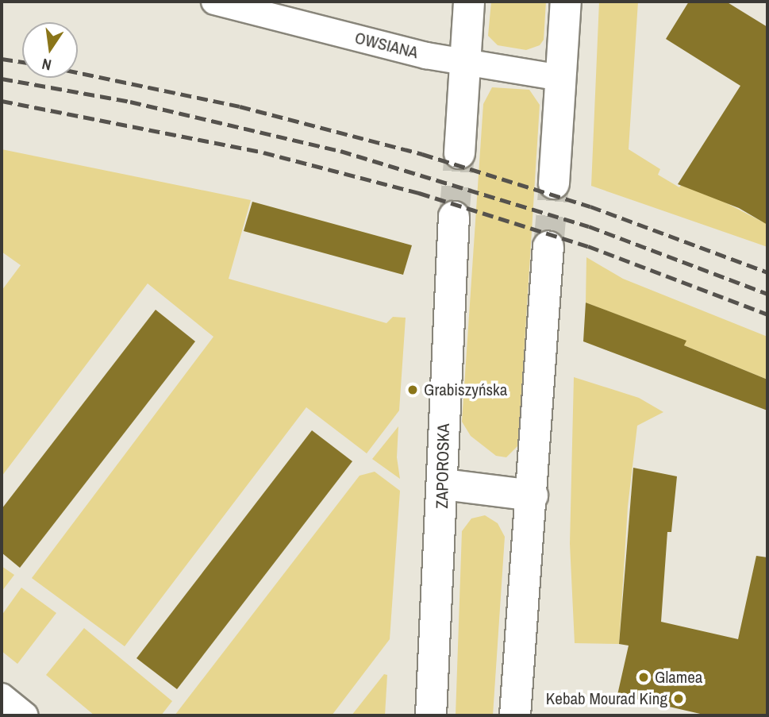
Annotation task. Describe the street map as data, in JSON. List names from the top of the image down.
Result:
{
  "streets": {
    "main road": ["ZAPOROSKA"],
    "street": ["OWSIANA"]
  },
  "places": ["Grabiszyńska", "Glamea", "Kebab Mourad King"],
  "north": "bottom"
}
